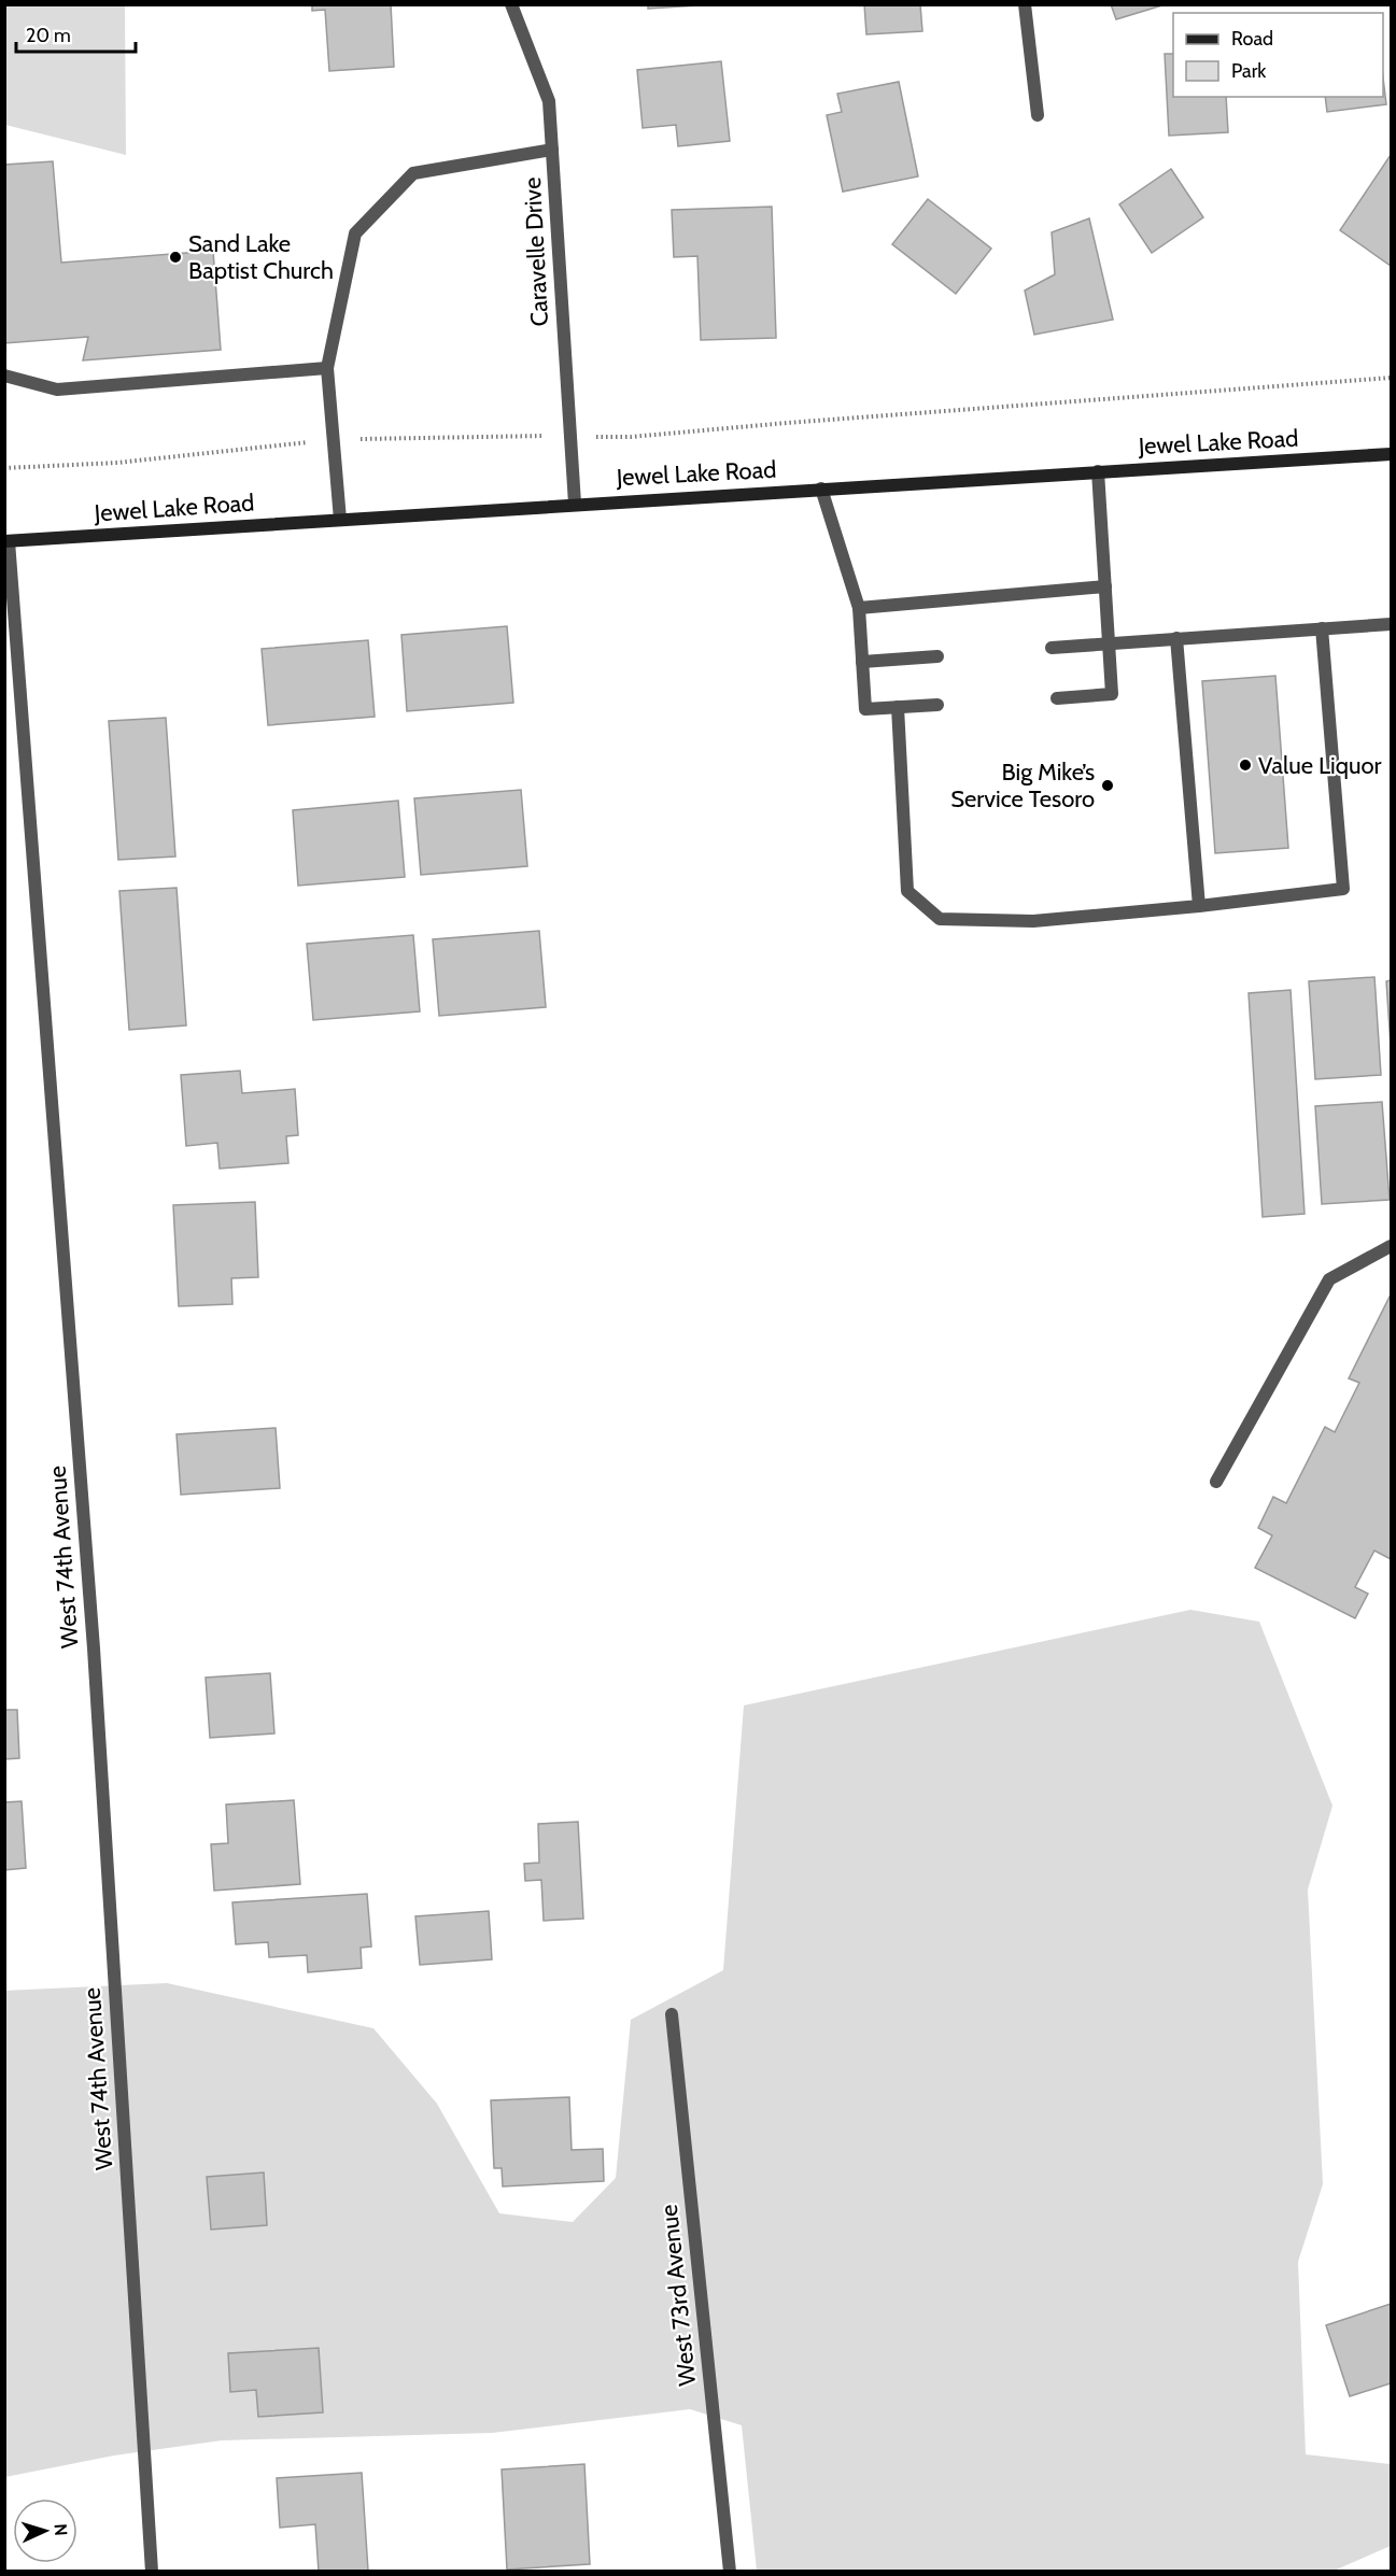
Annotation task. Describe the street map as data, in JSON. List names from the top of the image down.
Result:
{
  "streets": {
    "main road": ["Jewel Lake Road"],
    "street": ["Caravelle Drive", "West 74th Avenue", "West 73rd Avenue"]
  },
  "crossings": [
    ["Caravelle Drive", "Jewel Lake Road"],
    ["Jewel Lake Road", "West 74th Avenue"]
  ],
  "places": ["Sand Lake Baptist Church", "Value Liquor", "Big Mike’s Service Tesoro"],
  "legend": ["Road", "Park"],
  "scale_bar": "20 m",
  "north": "right"
}
